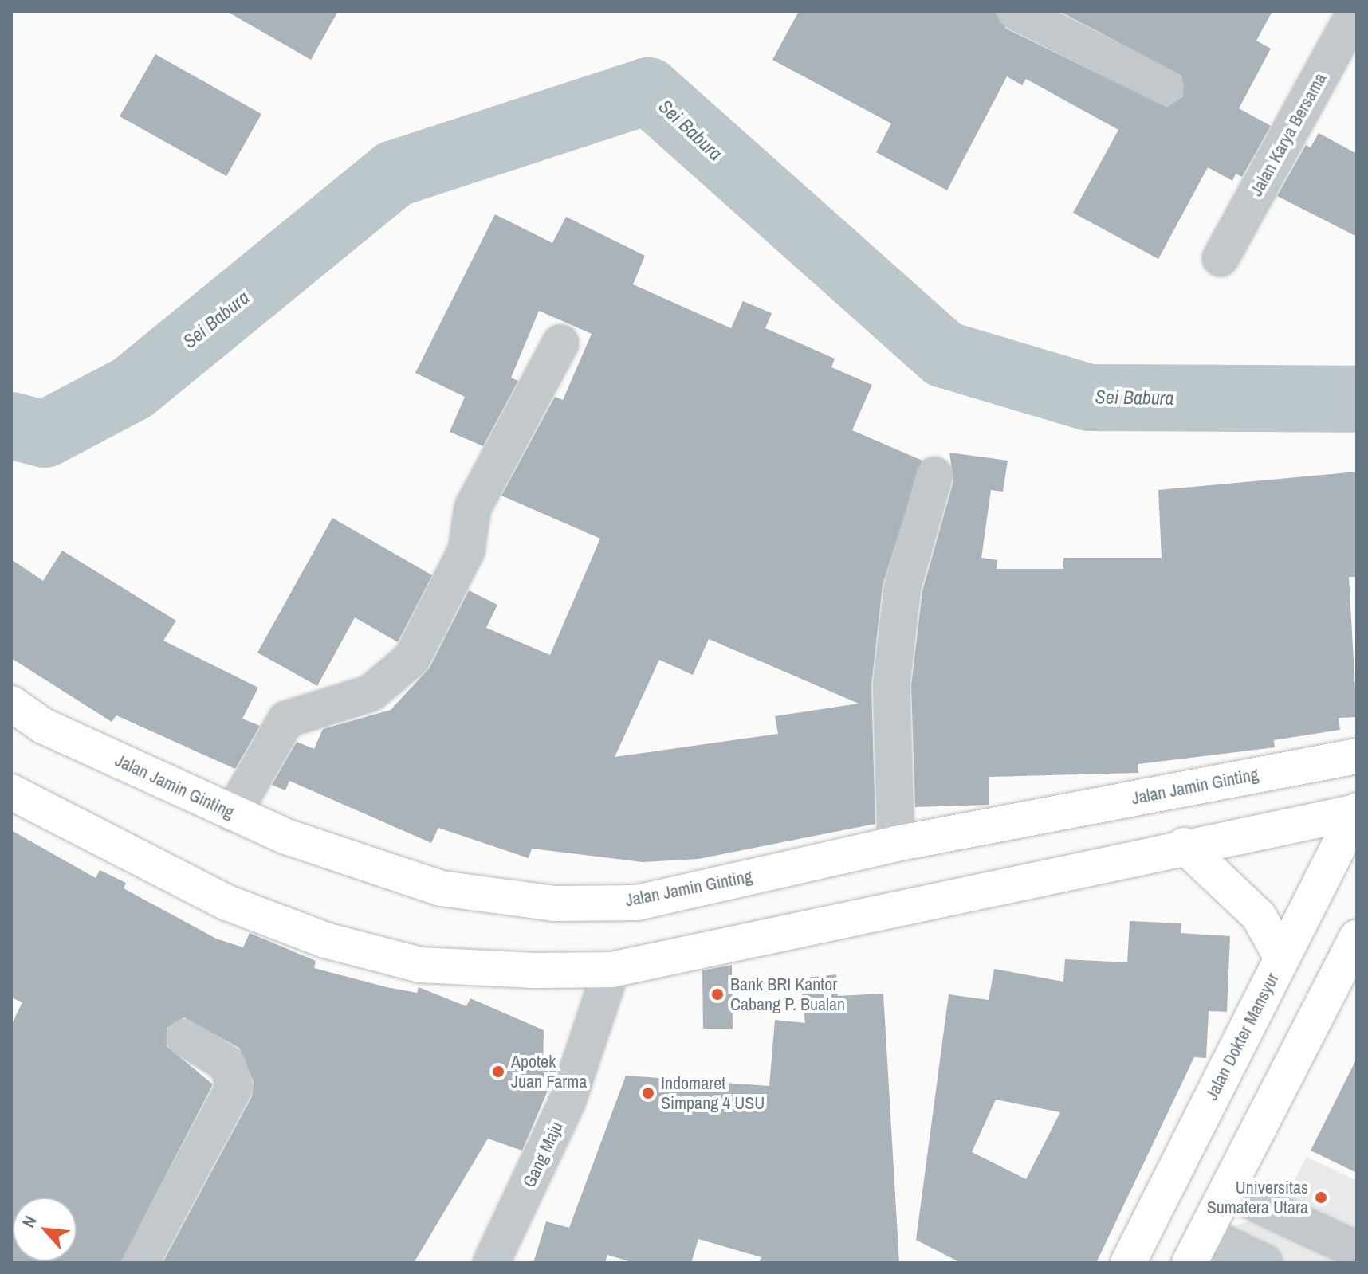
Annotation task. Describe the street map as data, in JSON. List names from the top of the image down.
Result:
{
  "streets": {
    "main road": ["Jalan Jamin Ginting", "Jalan Dokter Mansyur"],
    "street": ["Jalan Karya Bersama", "Gang Maju"]
  },
  "water": ["Sei Babura"],
  "places": [
    "Bank BRI Kantor Cabang P. Bualan",
    "Apotek Juan Farma",
    "Indomaret Simpang 4 USU",
    "Universitas Sumatera Utara"
  ],
  "north": "top left"
}
